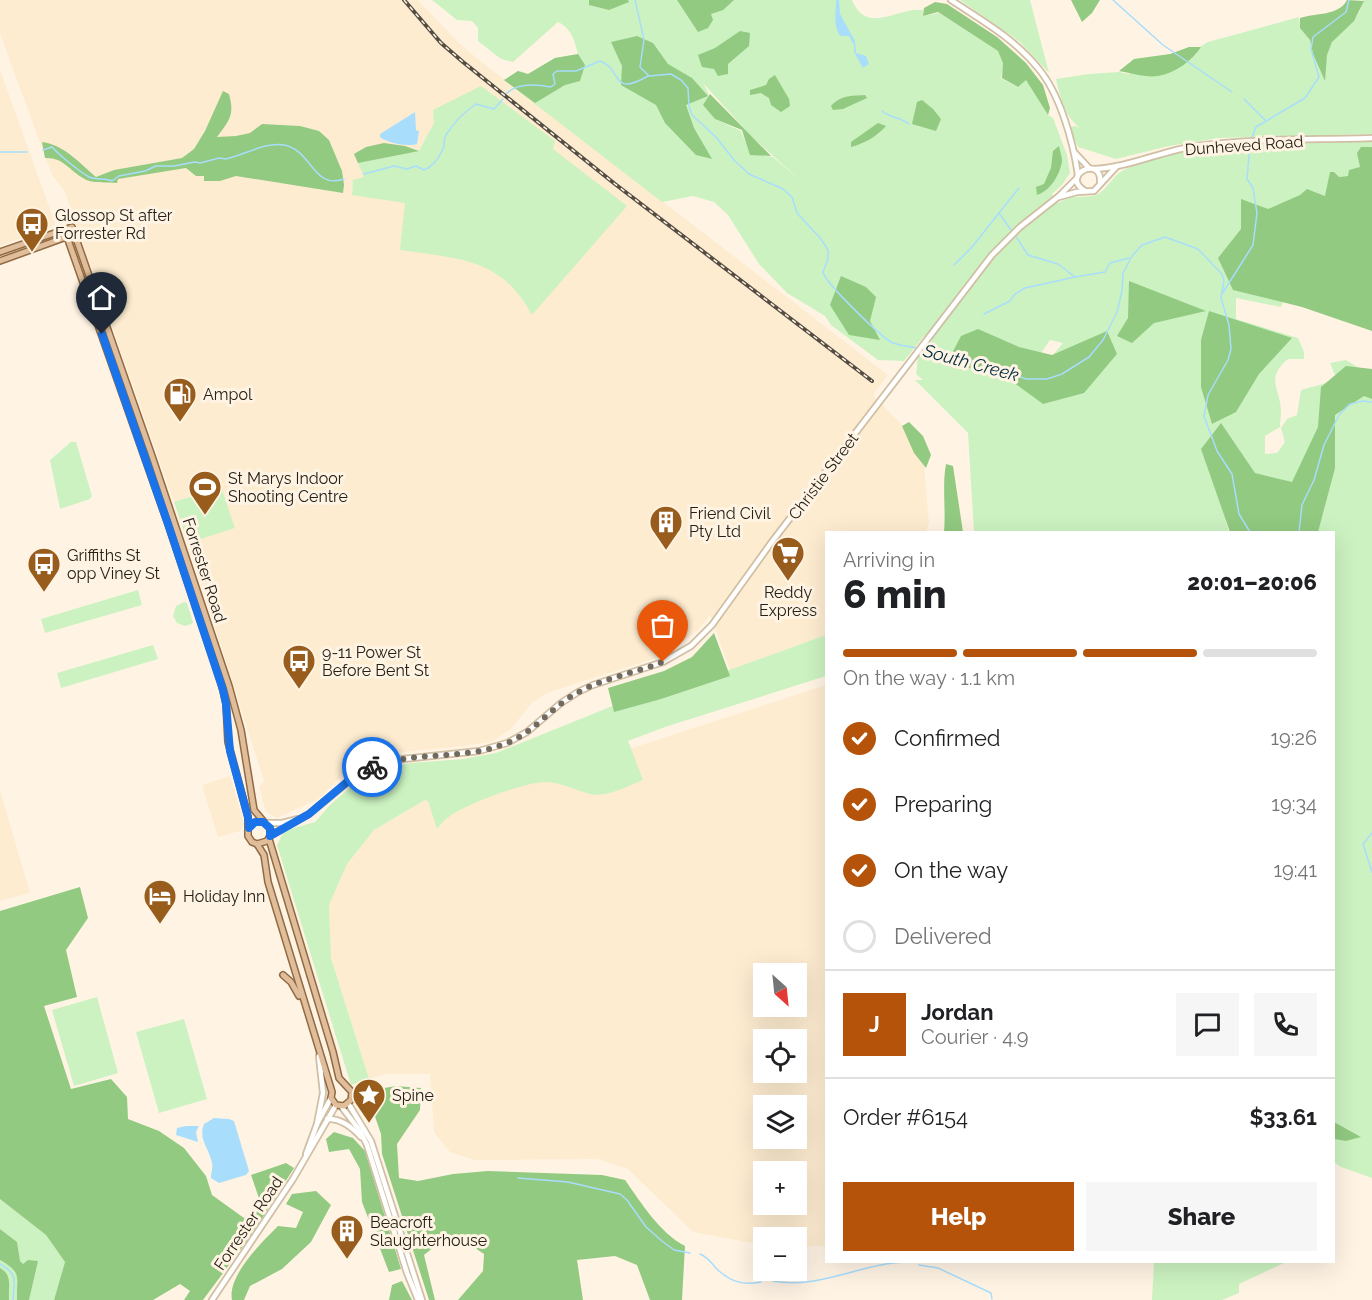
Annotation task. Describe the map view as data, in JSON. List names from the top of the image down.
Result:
{
  "streets": {
    "main road": ["Dunheved Road", "Christie Street", "Forrester Road"]
  },
  "crossings": [
    ["Dunheved Road", "Christie Street"],
    ["Christie Street", "Forrester Road"]
  ],
  "water": ["South Creek"],
  "places": {
    "bus stop": ["Glossop St after Forrester Rd", "Griffiths St opp Viney St", "9-11 Power St Before Bent St"],
    "fuel station": ["Ampol"],
    "sports": ["St Marys Indoor Shooting Centre"],
    "building": ["Friend Civil Pty Ltd", "Beacroft Slaughterhouse"],
    "supermarket": ["Reddy Express"],
    "hotel": ["Holiday Inn"],
    "place": ["Spine"]
  },
  "north": "bottom right",
  "page": {
    "heading": ["6 min", "Arriving in", "20:01–20:06"],
    "panel": [
      "Jordan",
      "Courier · 4.9",
      "Order #6154",
      "$33.61"
    ],
    "bar": "On the way · 1.1 km",
    "list": [
      ["Confirmed", "19:26"],
      ["Preparing", "19:34"],
      ["On the way", "19:41"],
      "Delivered"
    ],
    "map_buttons": ["+", "−"],
    "round": "J",
    "buttons": ["Help", "Share"]
  }
}
